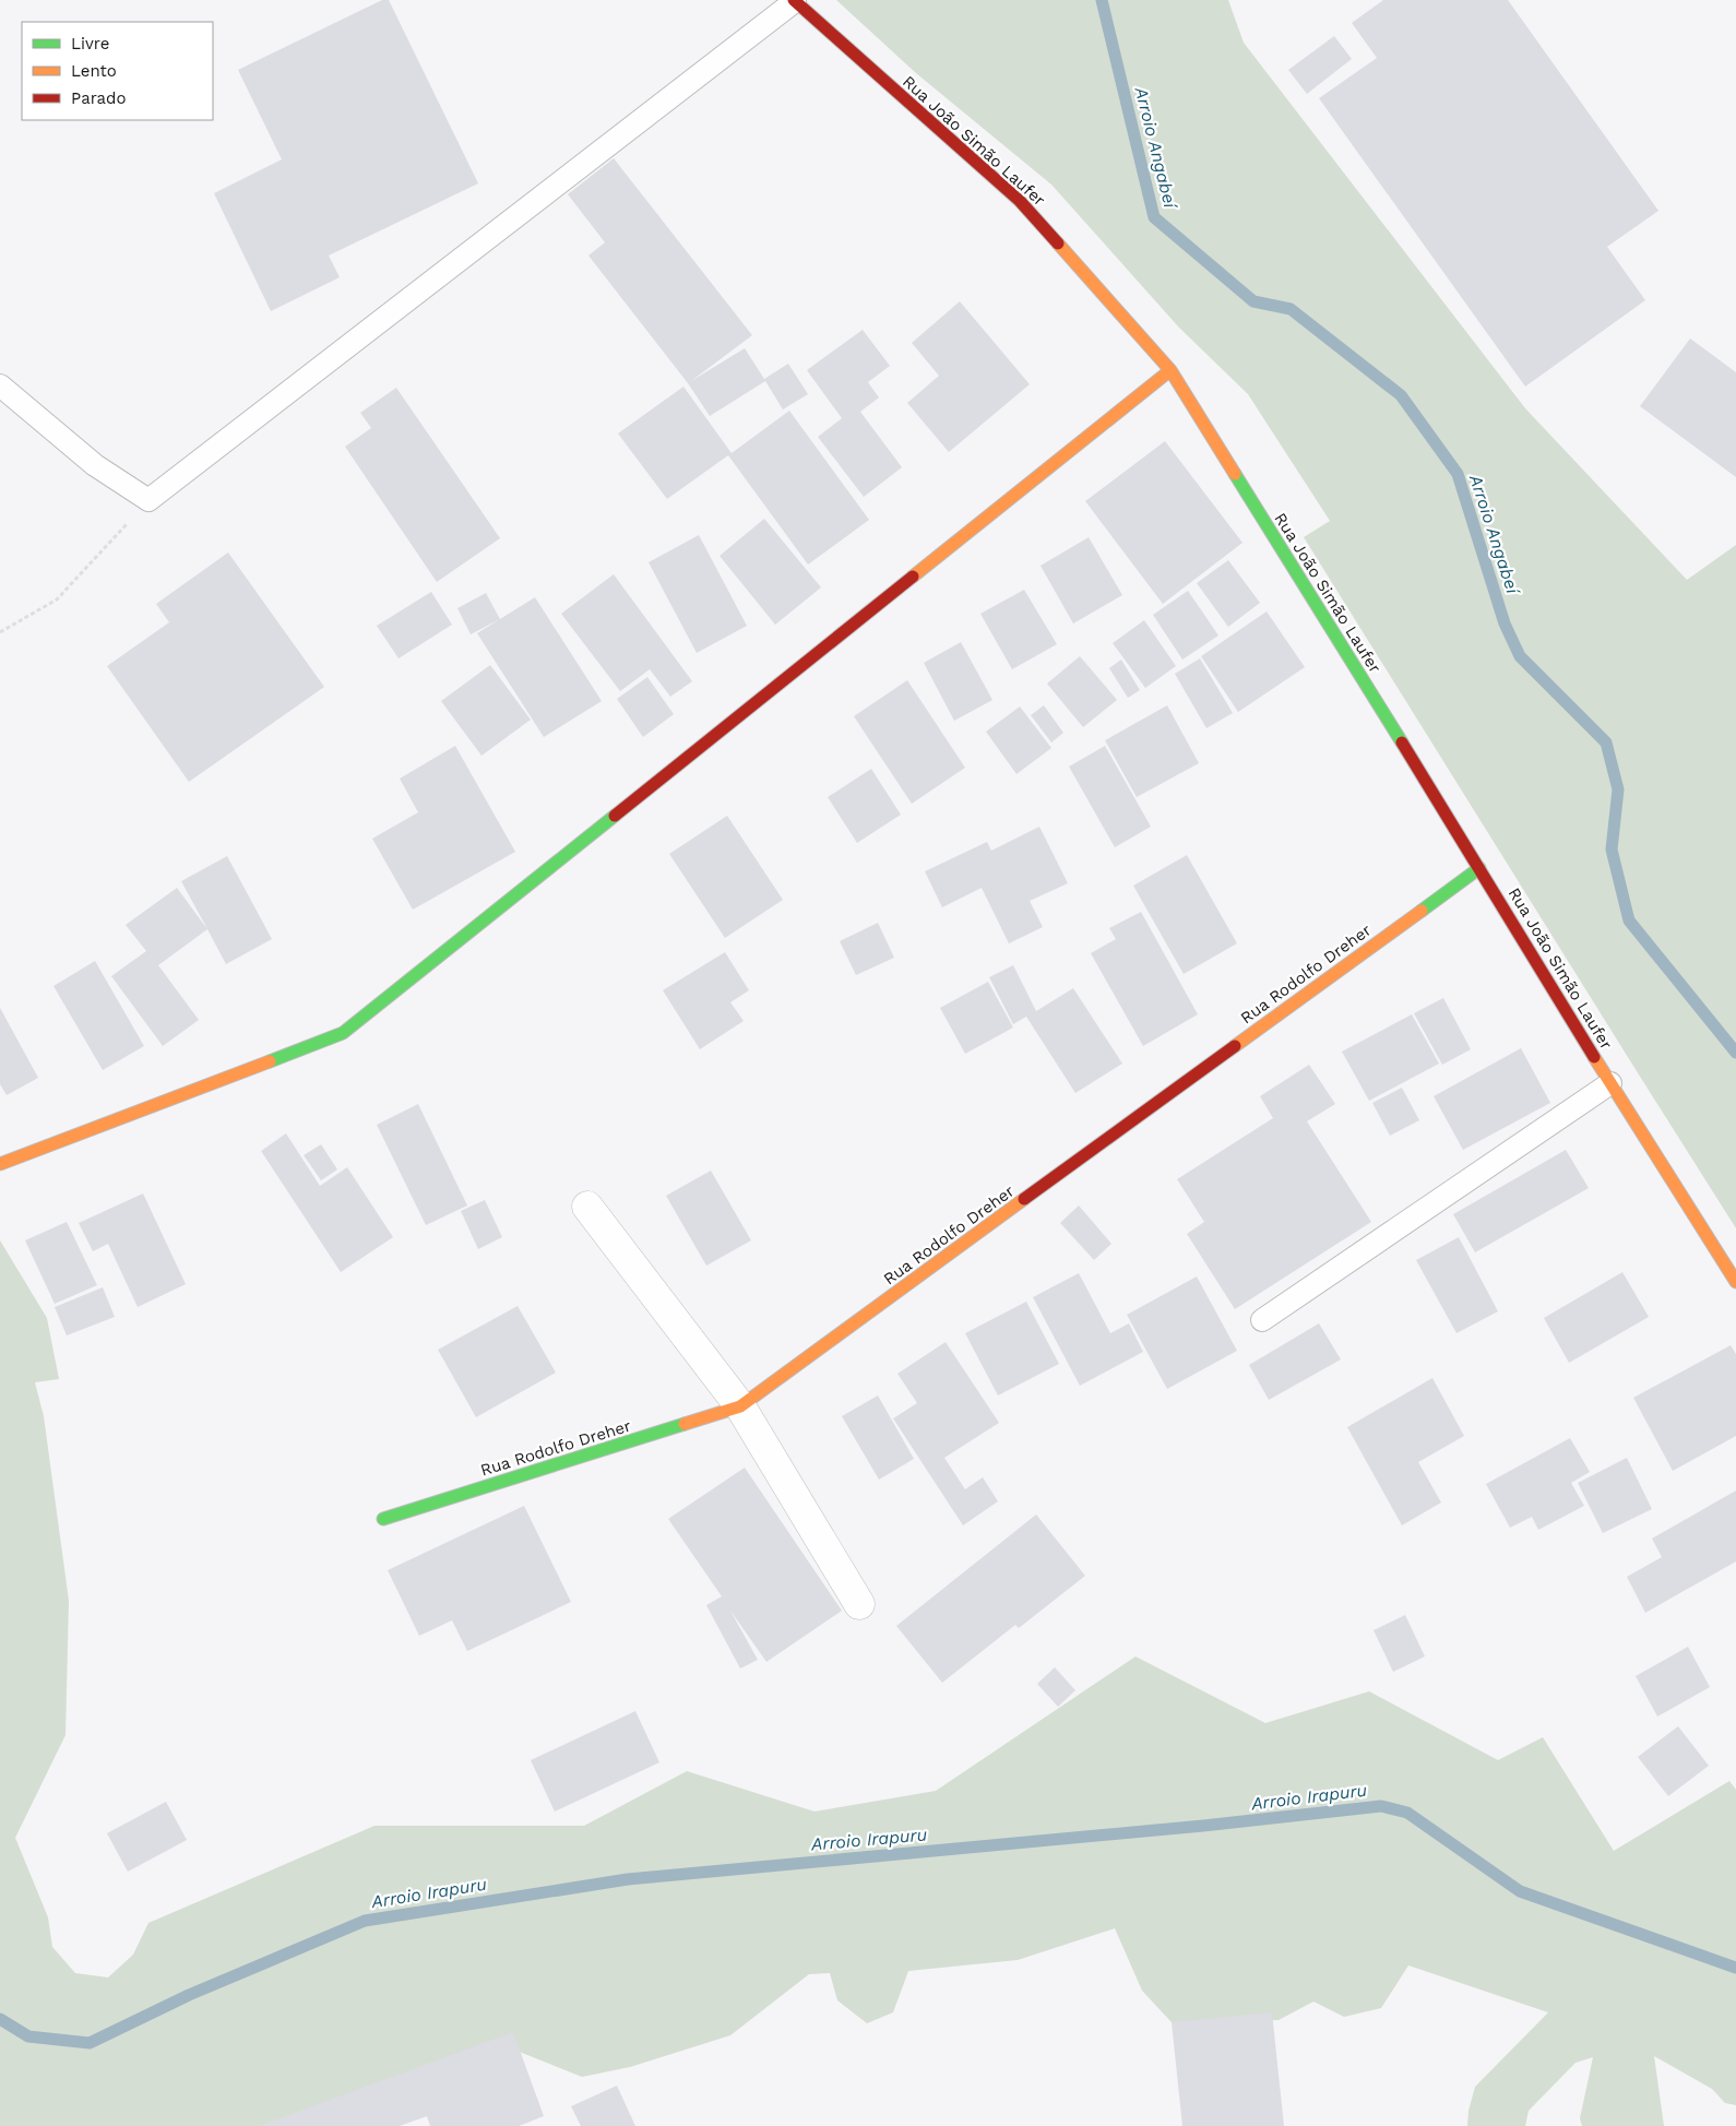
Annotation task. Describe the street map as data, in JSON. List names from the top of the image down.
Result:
{
  "streets": {
    "street": ["Rua João Simão Laufer", "Rua Rodolfo Dreher"]
  },
  "crossings": [
    ["Rua João Simão Laufer", "Rua Rodolfo Dreher"]
  ],
  "water": ["Arroio Angabeí", "Arroio Irapuru"],
  "legend": ["Livre", "Lento", "Parado"]
}
